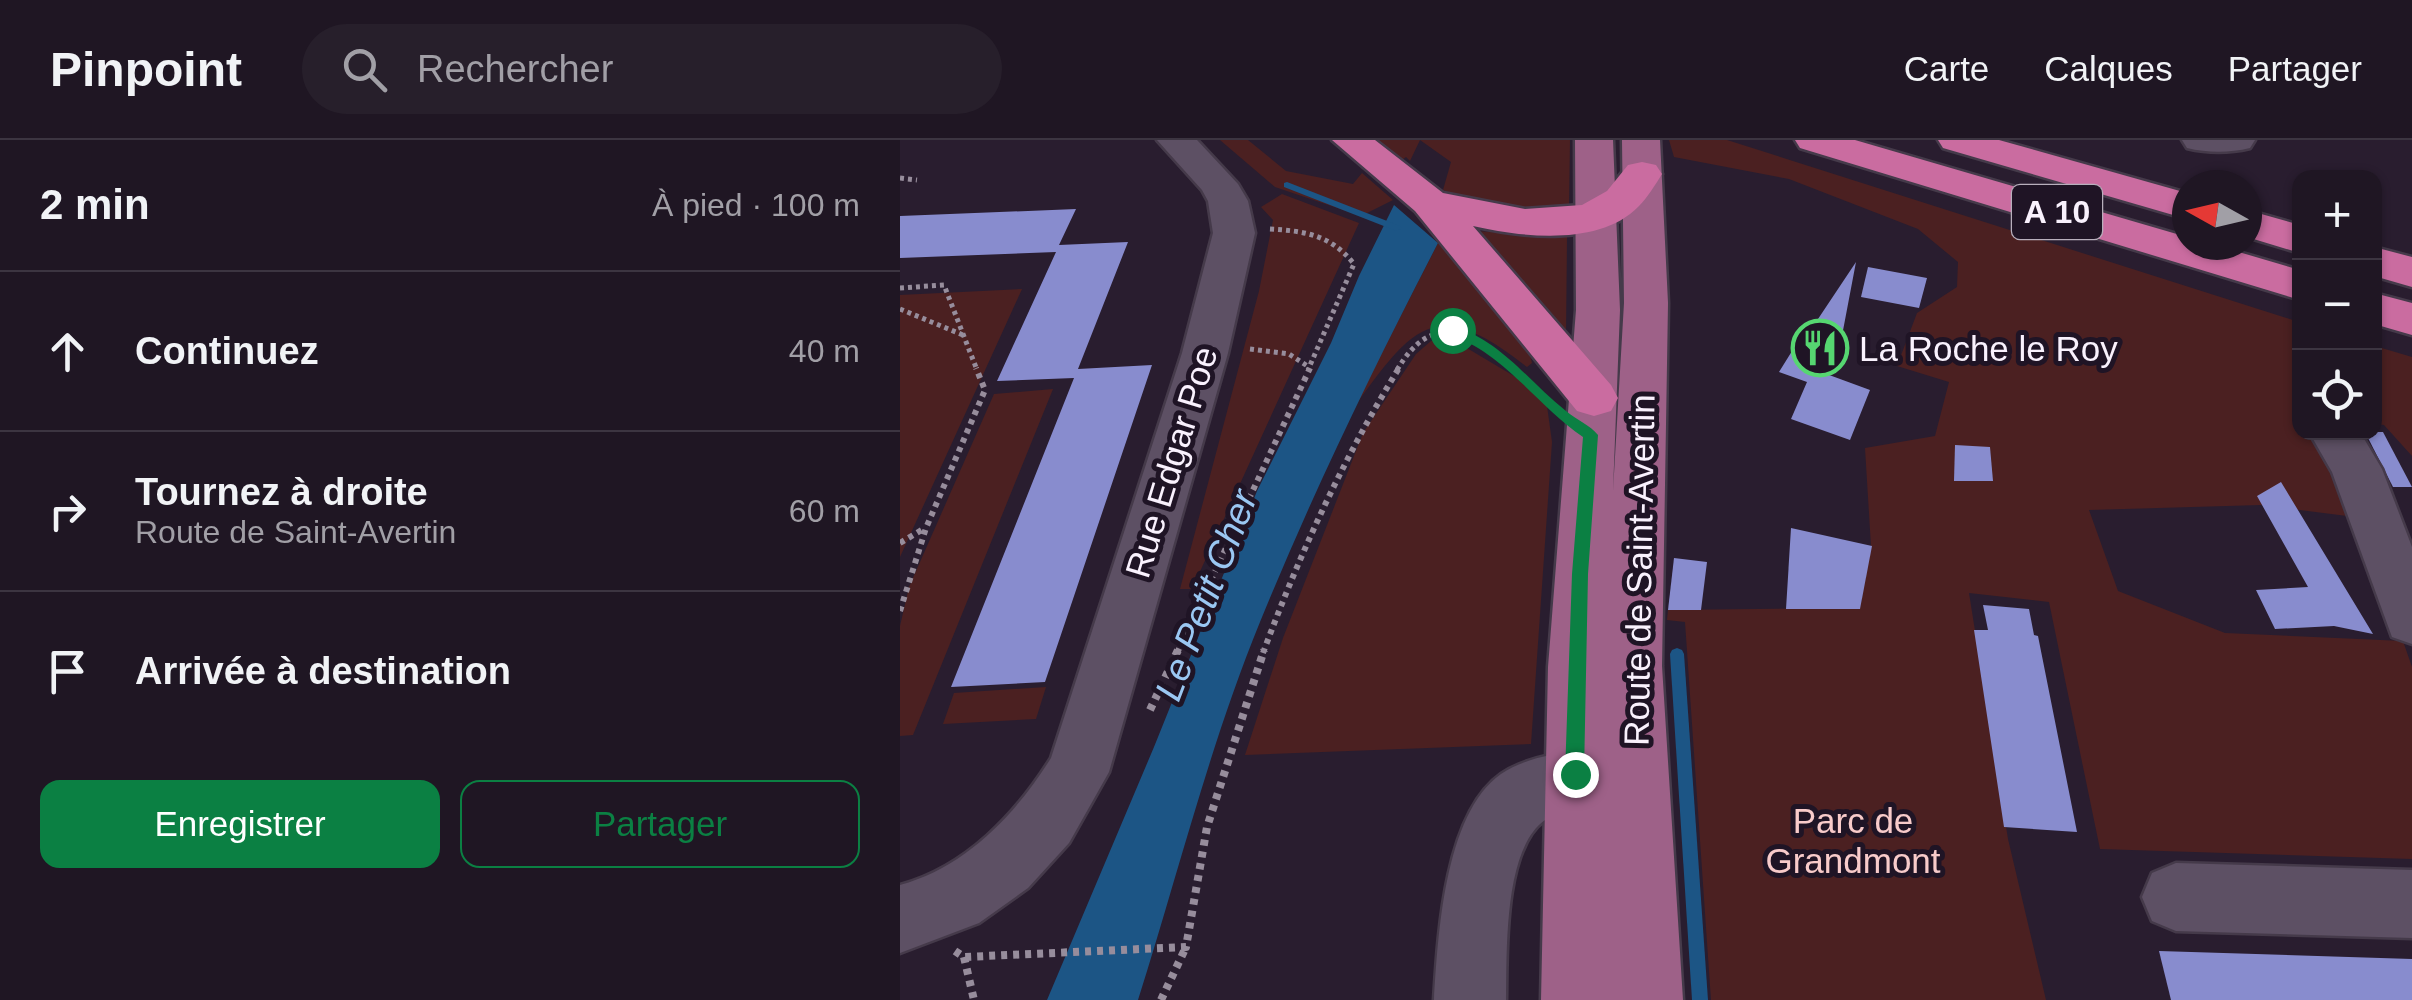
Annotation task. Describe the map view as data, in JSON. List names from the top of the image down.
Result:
{
  "streets": {
    "highway": ["A 10"],
    "main road": ["Route de Saint-Avertin"],
    "street": ["Rue Edgar Poe"]
  },
  "water": ["Le Petit Cher"],
  "parks": ["Parc de Grandmont"],
  "places": {
    "restaurant": ["La Roche le Roy"]
  },
  "north": "left",
  "page": {
    "header": "Pinpoint",
    "search": "Rechercher",
    "nav": ["Carte", "Calques", "Partager"],
    "heading": ["2 min", "À pied · 100 m"],
    "map_buttons": ["+", "−"],
    "list": [
      ["Continuez", "40 m"],
      ["Tournez à droite", "Route de Saint-Avertin", "60 m"],
      "Arrivée à destination"
    ],
    "buttons": ["Enregistrer", "Partager"]
  }
}
